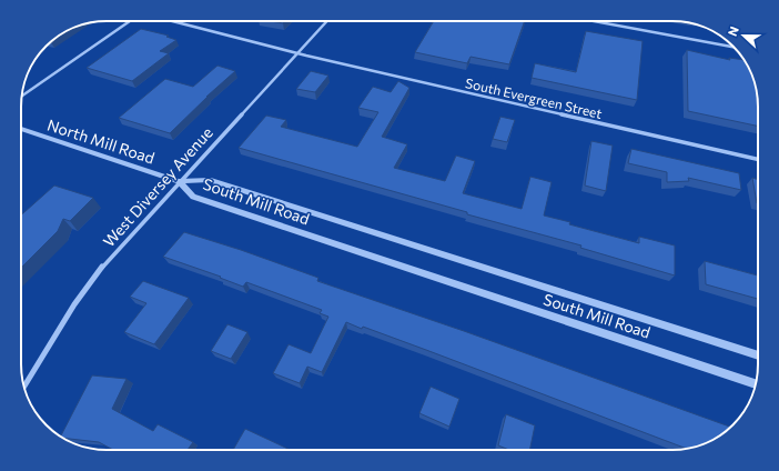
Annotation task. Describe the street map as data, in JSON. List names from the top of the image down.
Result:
{
  "streets": {
    "street": [
      "South Evergreen Street",
      "North Mill Road",
      "West Diversey Avenue",
      "South Mill Road"
    ]
  },
  "crossings": [
    ["South Evergreen Street", "West Diversey Avenue"],
    ["North Mill Road", "West Diversey Avenue"],
    ["North Mill Road", "South Mill Road"],
    ["West Diversey Avenue", "South Mill Road"]
  ],
  "north": "left"
}
